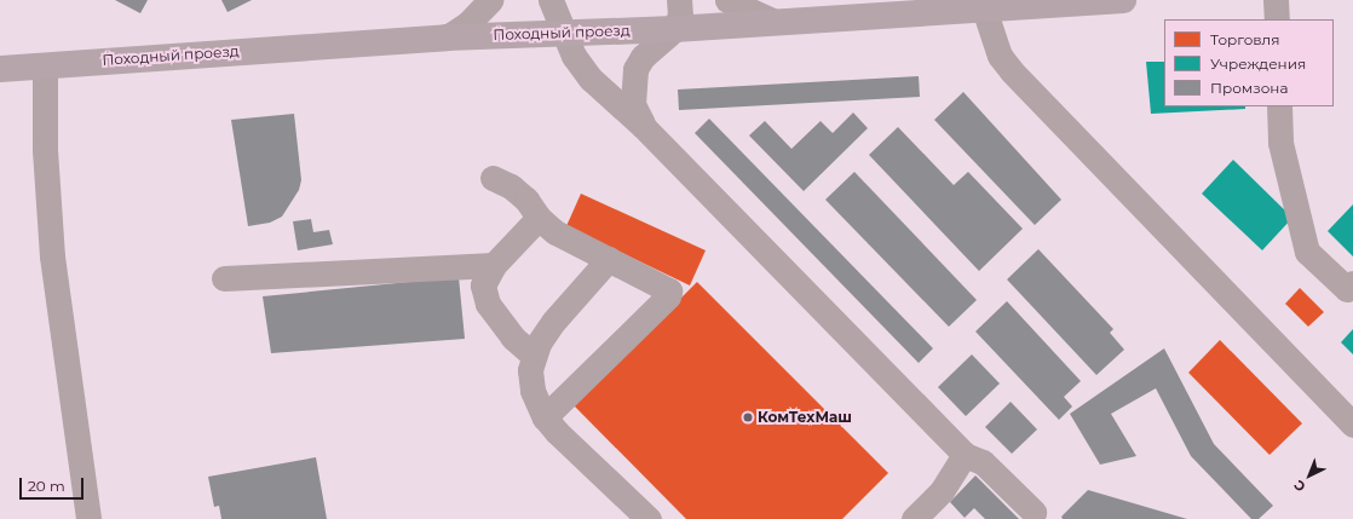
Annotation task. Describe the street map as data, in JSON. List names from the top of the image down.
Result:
{
  "streets": {
    "main road": ["Походный проезд"]
  },
  "places": ["КомТехМаш"],
  "legend": ["Торговля", "Учреждения", "Промзона"],
  "scale_bar": "20 m",
  "north": "bottom left"
}
